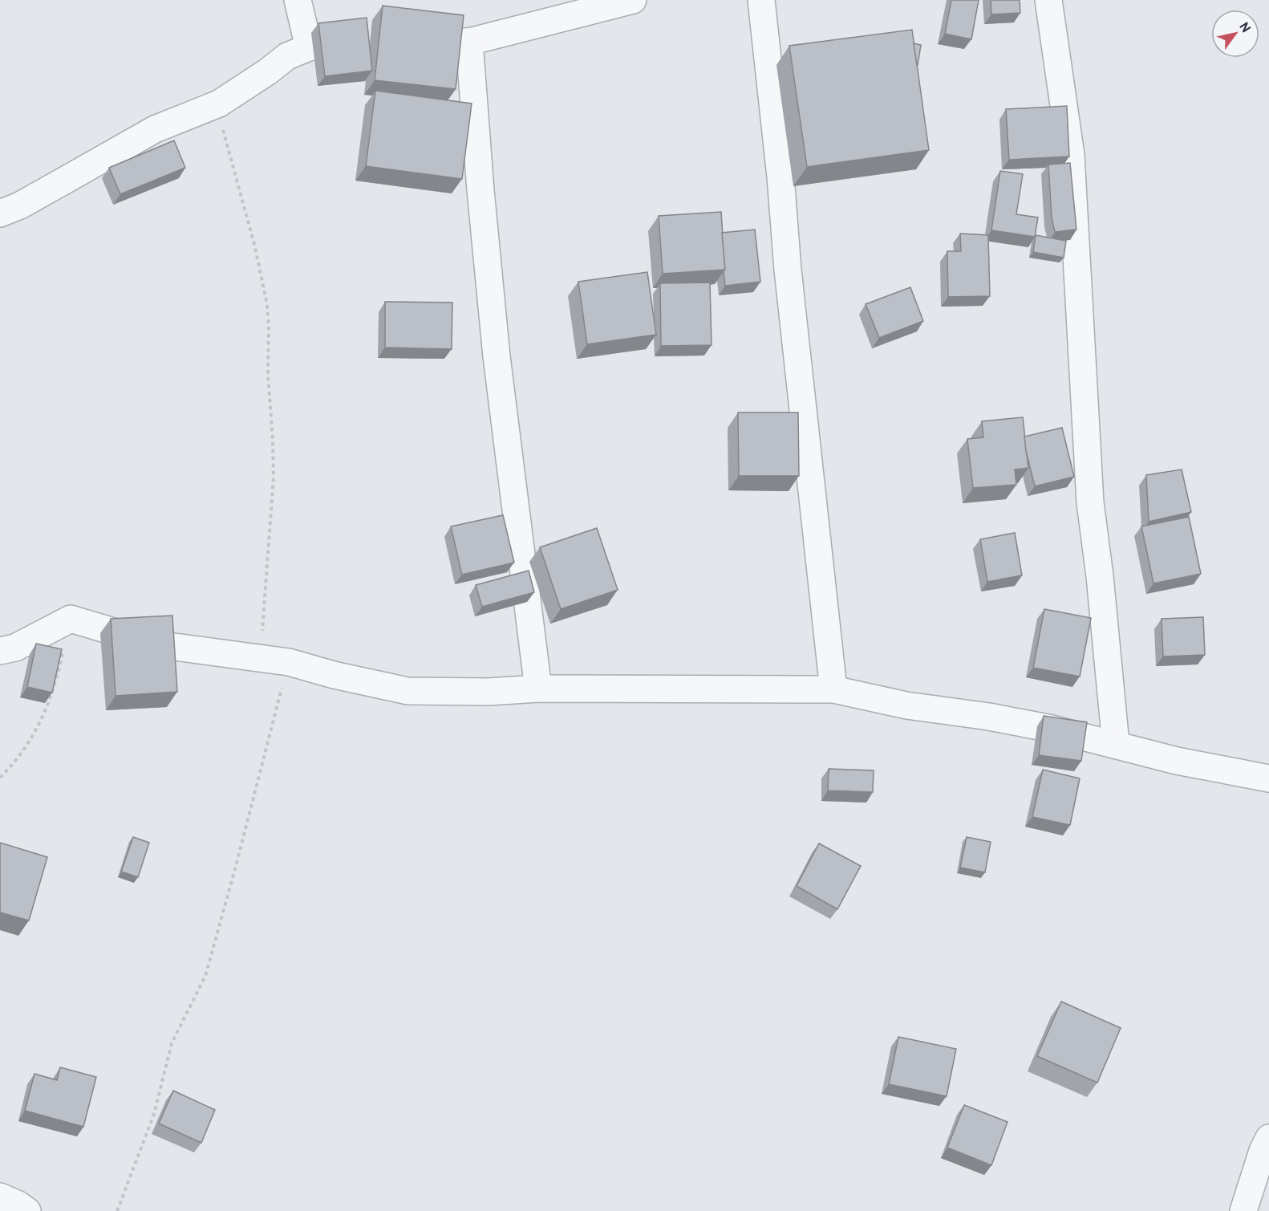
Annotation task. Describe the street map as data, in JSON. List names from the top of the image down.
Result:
{
  "north": "top right"
}
